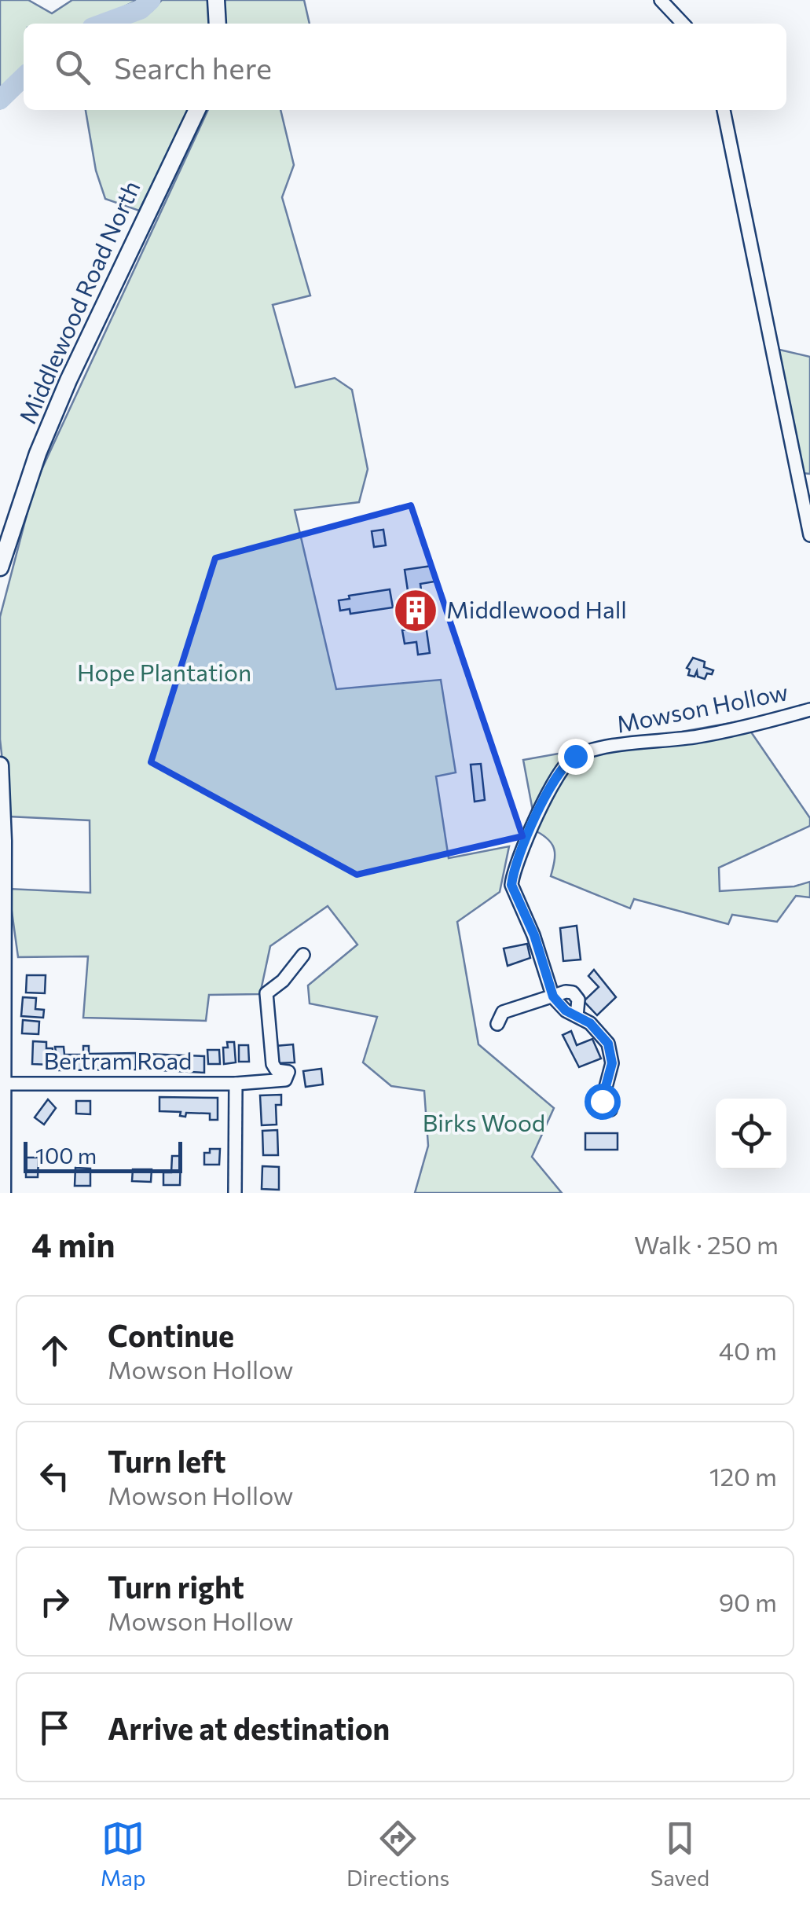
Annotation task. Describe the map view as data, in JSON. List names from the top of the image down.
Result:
{
  "streets": {
    "main road": ["Middlewood Road North"],
    "street": ["Mowson Hollow", "Bertram Road"]
  },
  "parks": ["Hope Plantation", "Birks Wood"],
  "places": {
    "building": ["Middlewood Hall"]
  },
  "scale_bar": "100 m",
  "page": {
    "search": "Search here",
    "scale": "100 m",
    "heading": ["4 min", "Walk · 250 m"],
    "list": [
      ["Continue", "Mowson Hollow", "40 m"],
      ["Turn left", "Mowson Hollow", "120 m"],
      ["Turn right", "Mowson Hollow", "90 m"],
      "Arrive at destination"
    ],
    "nav": ["Map", "Directions", "Saved"]
  }
}
